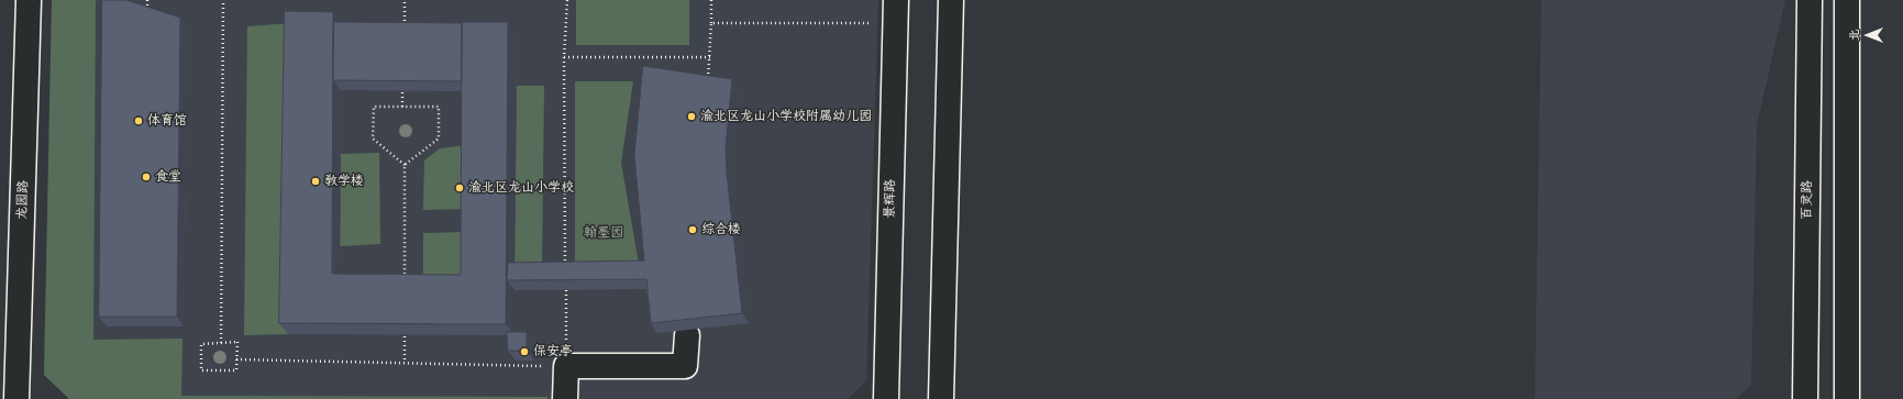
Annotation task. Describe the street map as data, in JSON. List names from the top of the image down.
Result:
{
  "streets": {
    "street": ["景辉路", "龙园路", "百灵路"]
  },
  "parks": ["翰墨园"],
  "places": [
    "渝北区龙山小学校附属幼儿园",
    "体育馆",
    "食堂",
    "教学楼",
    "渝北区龙山小学校",
    "综合楼",
    "保安亭"
  ],
  "north": "left"
}
